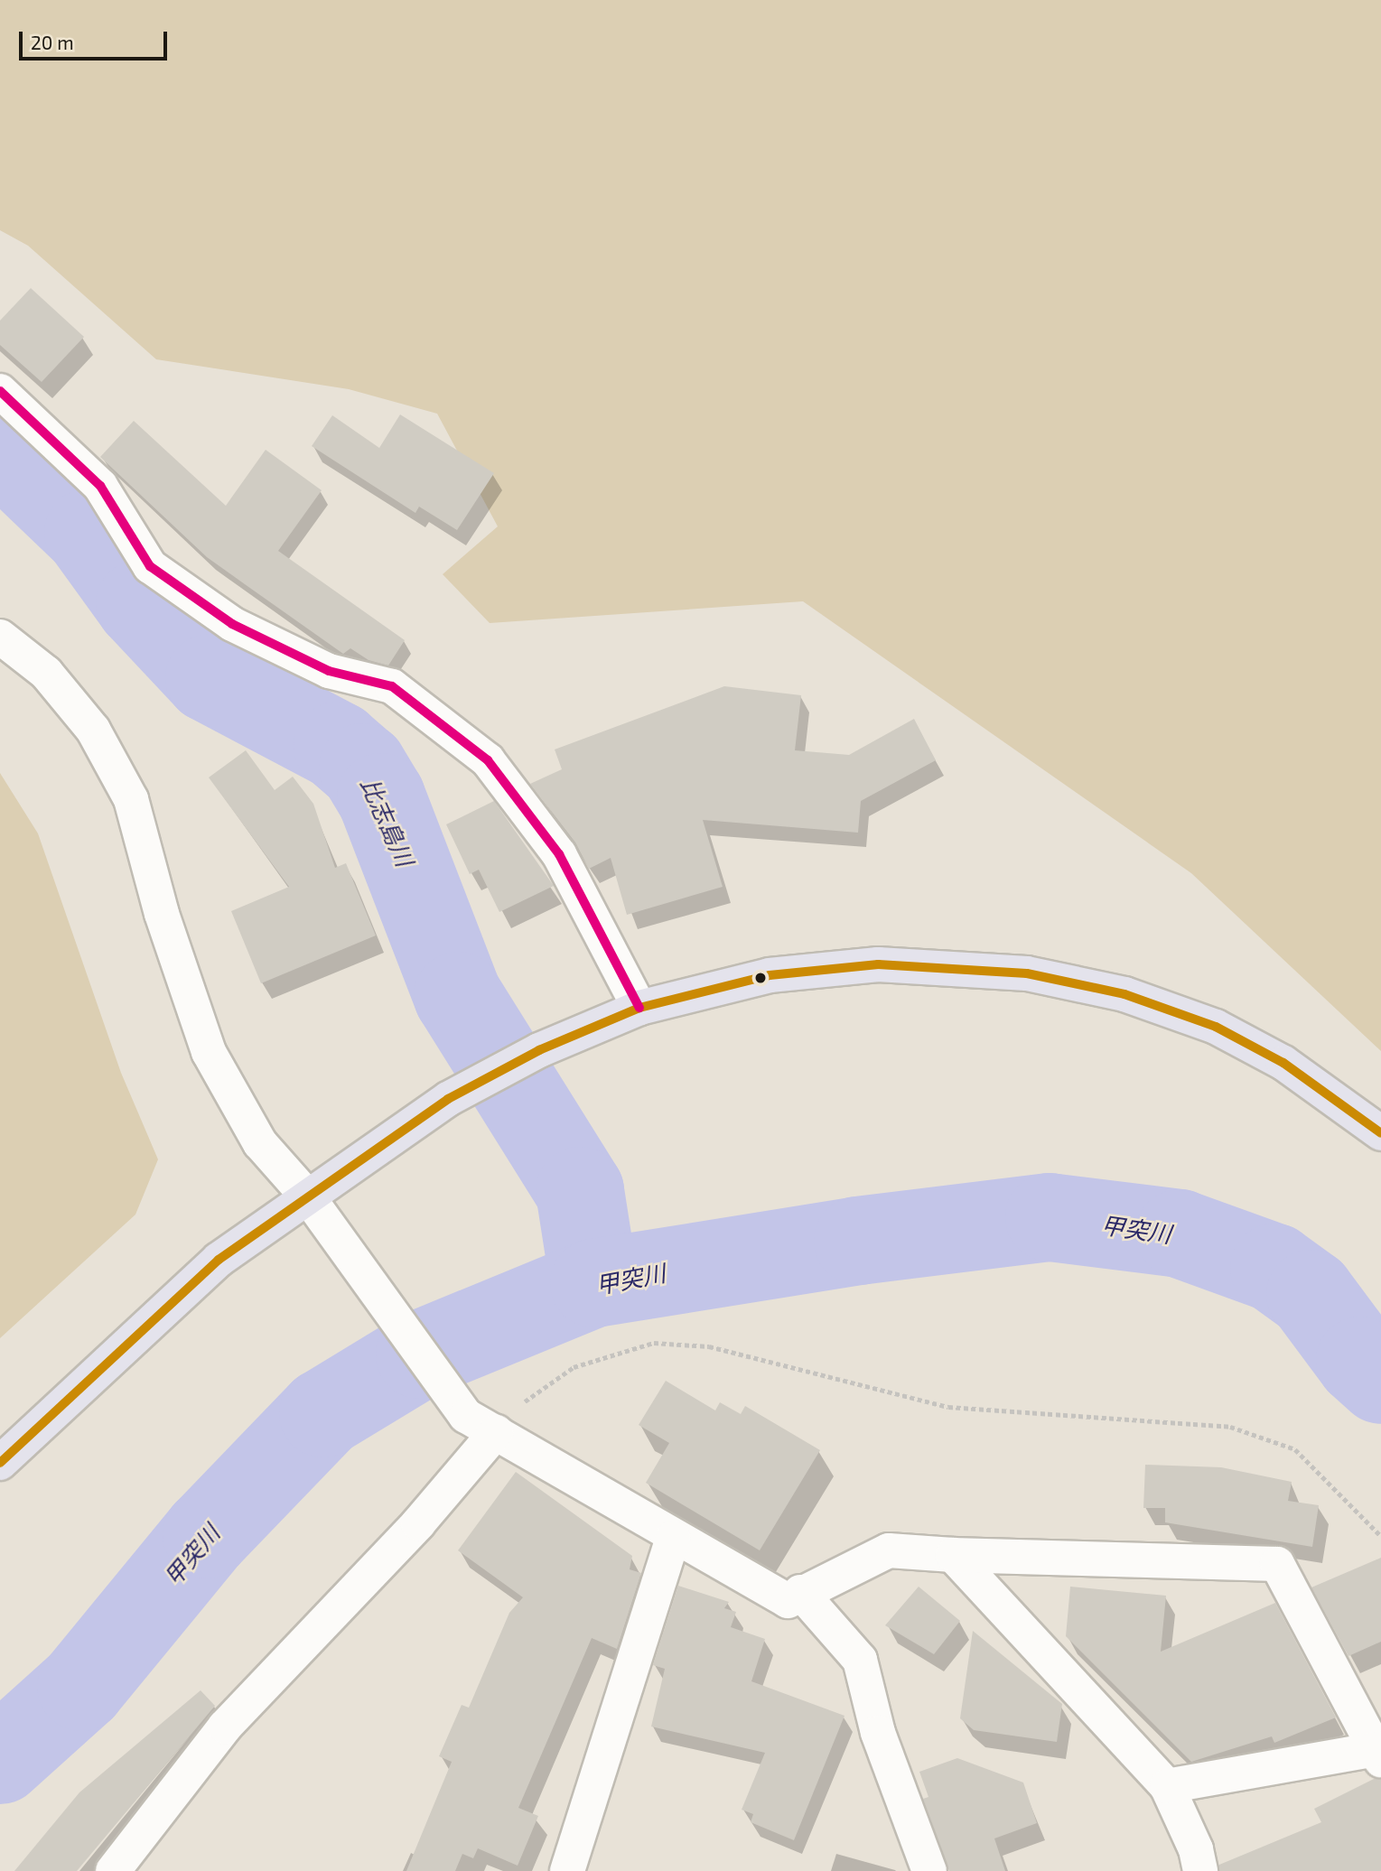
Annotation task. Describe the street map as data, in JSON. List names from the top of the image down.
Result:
{
  "water": ["比志島川", "甲突川"],
  "scale_bar": "20 m"
}
